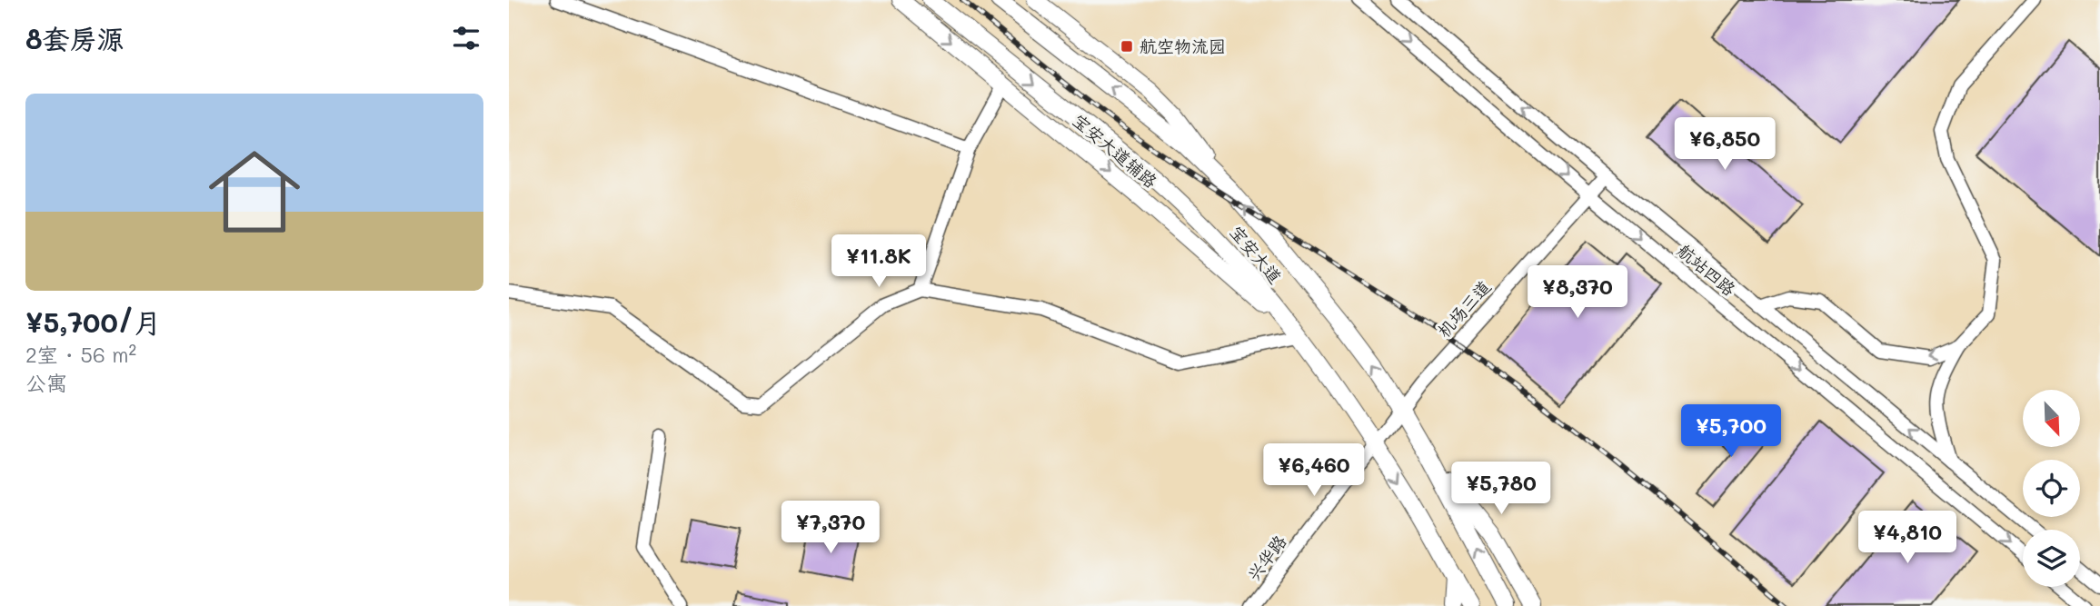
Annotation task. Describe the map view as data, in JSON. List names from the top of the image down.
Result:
{
  "streets": {
    "main road": ["宝安大道辅路", "宝安大道"],
    "street": ["航站四路", "机场三道", "兴华路"]
  },
  "crossings": [
    ["宝安大道辅路", "宝安大道"],
    ["宝安大道", "机场三道"],
    ["宝安大道", "兴华路"],
    ["航站四路", "机场三道"],
    ["机场三道", "兴华路"]
  ],
  "places": {
    "transit": ["航空物流园"]
  },
  "north": "bottom right",
  "page": {
    "heading": "8套房源",
    "list": [
      {
        "name": "¥5,700/月",
        "note": "2室 · 56 m² · 公寓"
      }
    ],
    "price": [
      "¥6,850",
      "¥11.8K",
      "¥8,370",
      "¥5,700",
      "¥6,460",
      "¥5,780",
      "¥7,370",
      "¥4,810"
    ]
  }
}
